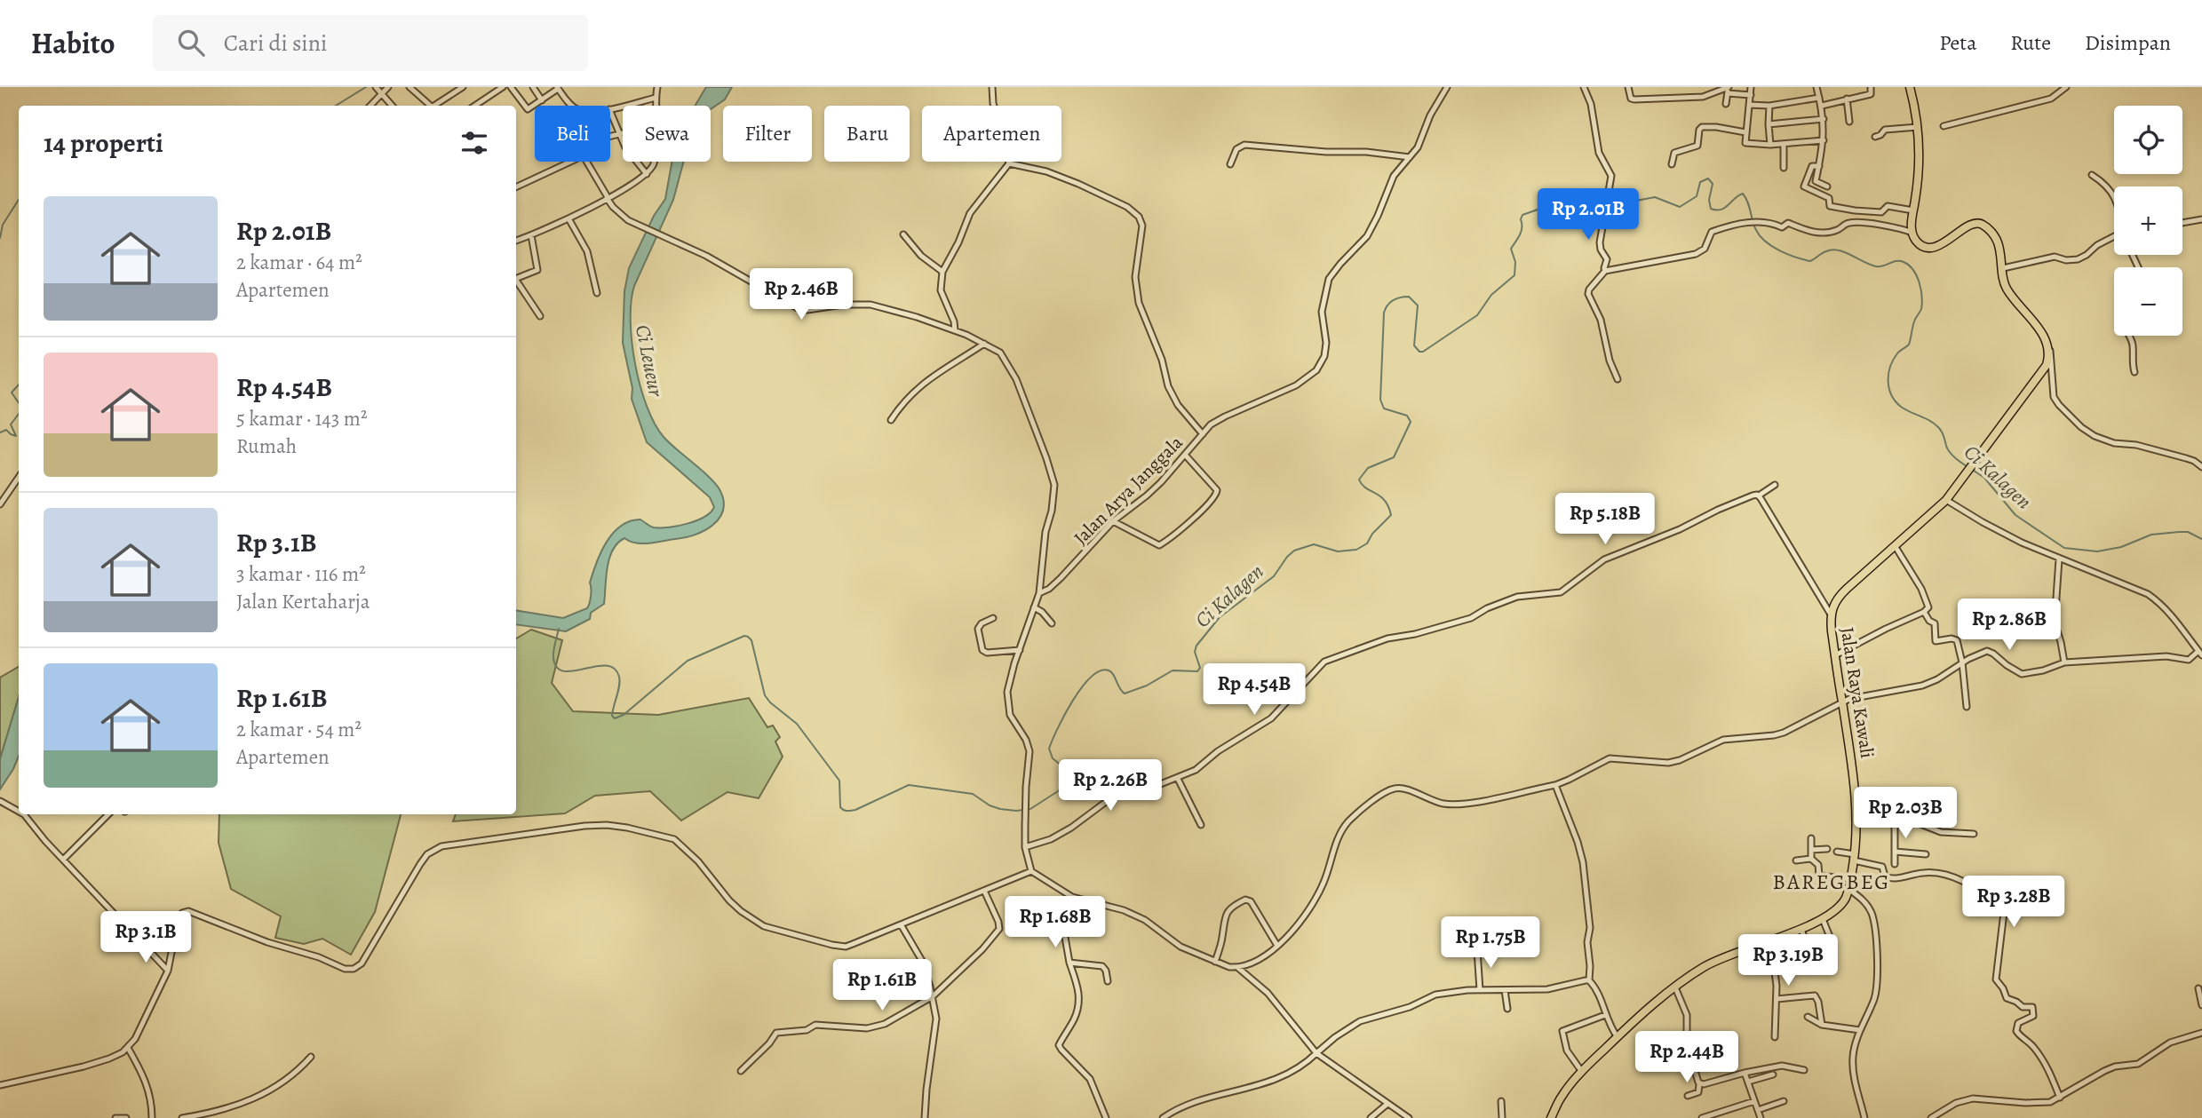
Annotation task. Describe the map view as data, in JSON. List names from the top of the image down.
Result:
{
  "streets": {
    "highway": ["Jalan Raya Kawali"],
    "street": ["Jalan Arya Janggala"]
  },
  "districts": ["BAREGBEG"],
  "water": ["Ci Leueur", "Ci Kalagen"],
  "page": {
    "header": "Habito",
    "search": "Cari di sini",
    "nav": ["Peta", "Rute", "Disimpan"],
    "map_buttons": ["+", "−"],
    "chip": [
      "Beli",
      "Sewa",
      "Filter",
      "Baru",
      "Apartemen"
    ],
    "heading": "14 properti",
    "list": [
      {
        "name": "Rp 2.01B",
        "note": "2 kamar · 64 m² · Apartemen"
      },
      {
        "name": "Rp 4.54B",
        "note": "5 kamar · 143 m² · Rumah"
      },
      {
        "name": "Rp 3.1B",
        "note": "3 kamar · 116 m² · Jalan Kertaharja"
      },
      {
        "name": "Rp 1.61B",
        "note": "2 kamar · 54 m² · Apartemen"
      }
    ],
    "price": [
      "Rp 2.01B",
      "Rp 2.46B",
      "Rp 5.18B",
      "Rp 2.86B",
      "Rp 4.54B",
      "Rp 2.26B",
      "Rp 2.03B",
      "Rp 3.28B",
      "Rp 1.68B",
      "Rp 3.1B",
      "Rp 1.75B",
      "Rp 3.19B",
      "Rp 1.61B",
      "Rp 2.44B"
    ]
  }
}
